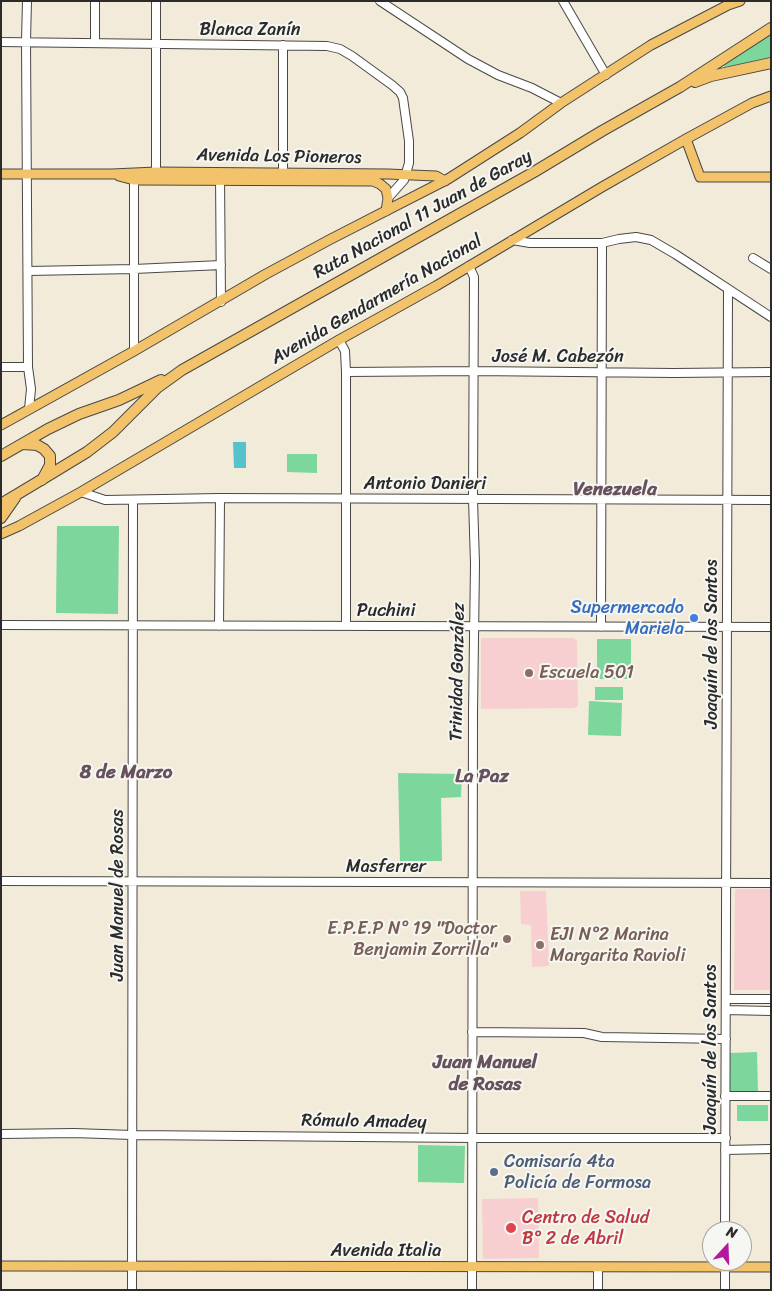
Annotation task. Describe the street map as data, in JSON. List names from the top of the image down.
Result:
{
  "streets": {
    "highway": ["Ruta Nacional 11 Juan de Garay"],
    "main road": ["Avenida Los Pioneros", "Avenida Gendarmería Nacional", "Avenida Italia"],
    "street": [
      "Blanca Zanín",
      "José M. Cabezón",
      "Antonio Danieri",
      "Puchini",
      "Joaquín de los Santos",
      "Trinidad González",
      "Masferrer",
      "Juan Manuel de Rosas",
      "Rómulo Amadey"
    ]
  },
  "crossings": [
    ["Blanca Zanín", "Avenida Los Pioneros"],
    ["Avenida Gendarmería Nacional", "Antonio Danieri"],
    ["Avenida Gendarmería Nacional", "Trinidad González"],
    ["José M. Cabezón", "Joaquín de los Santos"],
    ["José M. Cabezón", "Trinidad González"],
    ["Antonio Danieri", "Joaquín de los Santos"],
    ["Antonio Danieri", "Trinidad González"],
    ["Antonio Danieri", "Juan Manuel de Rosas"],
    ["Puchini", "Joaquín de los Santos"],
    ["Puchini", "Trinidad González"],
    ["Puchini", "Juan Manuel de Rosas"],
    ["Joaquín de los Santos", "Masferrer"],
    ["Joaquín de los Santos", "Rómulo Amadey"],
    ["Trinidad González", "Masferrer"],
    ["Trinidad González", "Rómulo Amadey"],
    ["Trinidad González", "Avenida Italia"],
    ["Masferrer", "Juan Manuel de Rosas"],
    ["Juan Manuel de Rosas", "Rómulo Amadey"],
    ["Juan Manuel de Rosas", "Avenida Italia"]
  ],
  "districts": [
    "Venezuela",
    "8 de Marzo",
    "La Paz",
    "Juan Manuel de Rosas"
  ],
  "places": [
    "Supermercado Mariela",
    "Escuela 501",
    "E.P.E.P N° 19 \"Doctor Benjamin Zorrilla\"",
    "EJI N°2 Marina Margarita Ravioli",
    "Comisaría 4ta Policía de Formosa",
    "Centro de Salud B° 2 de Abril"
  ],
  "north": "top"
}
